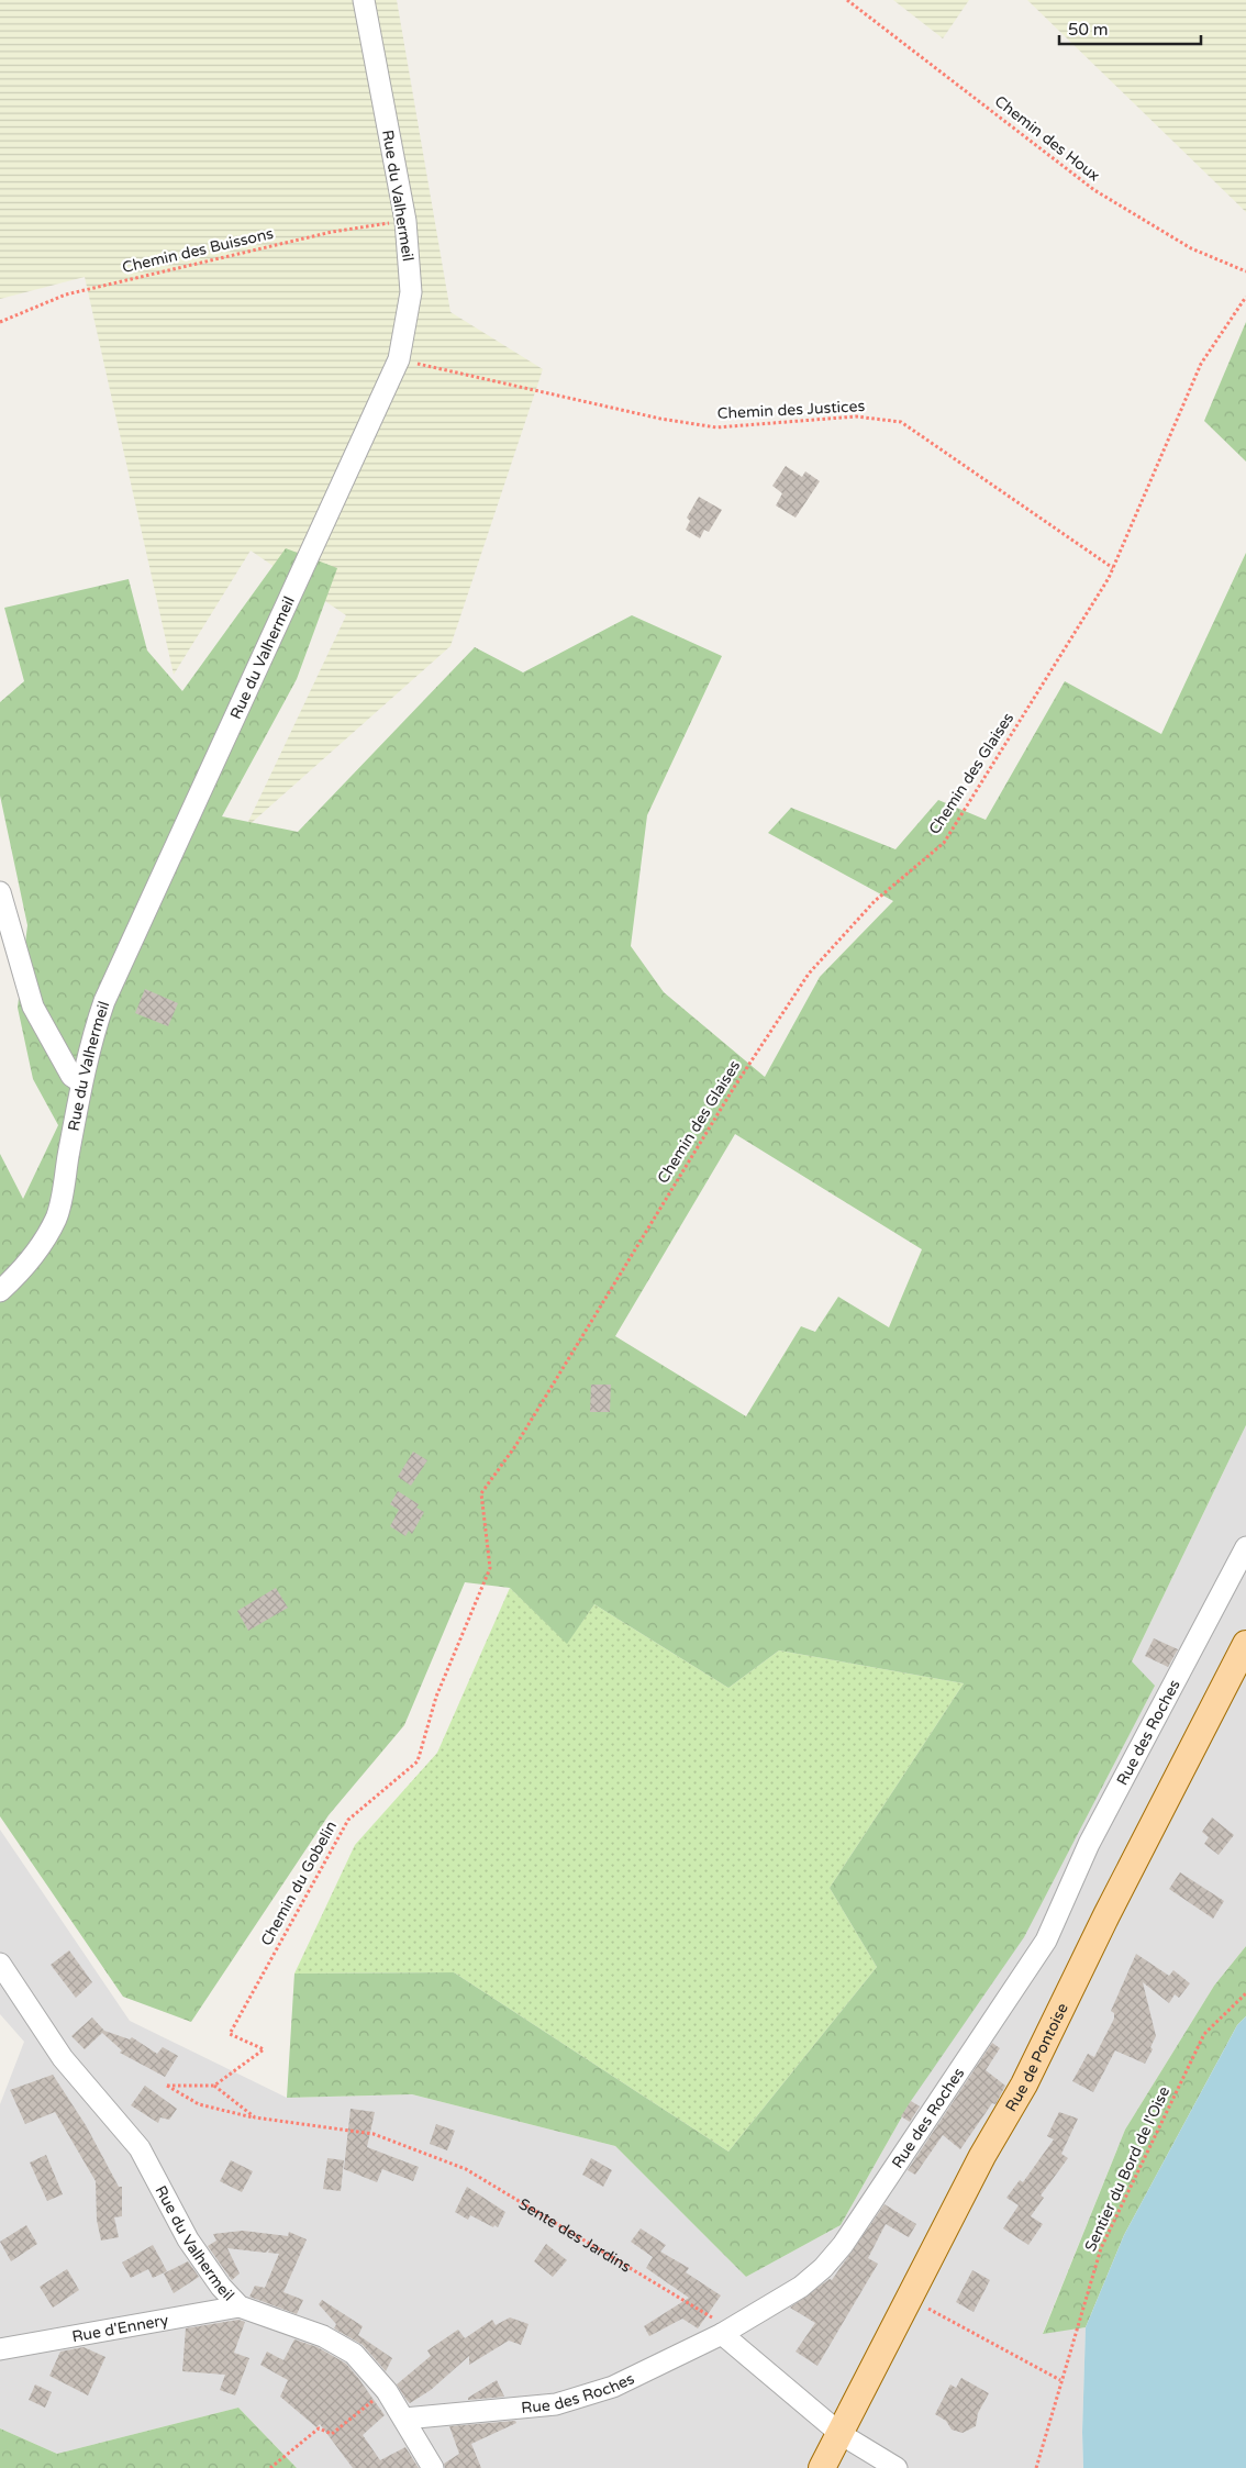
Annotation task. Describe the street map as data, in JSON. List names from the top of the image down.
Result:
{
  "streets": {
    "main road": ["Rue de Pontoise"],
    "street": ["Rue du Valhermeil", "Rue des Roches", "Rue d'Ennery"],
    "path": [
      "Chemin des Houx",
      "Chemin des Buissons",
      "Chemin des Justices",
      "Chemin des Glaises",
      "Chemin du Gobelin",
      "Sentier du Bord de l'Oise",
      "Sente des Jardins"
    ]
  },
  "crossings": [
    ["Rue du Valhermeil", "Chemin des Buissons"],
    ["Rue du Valhermeil", "Chemin des Justices"],
    ["Rue du Valhermeil", "Rue des Roches"],
    ["Rue du Valhermeil", "Rue d'Ennery"],
    ["Chemin des Justices", "Chemin des Glaises"],
    ["Chemin des Glaises", "Chemin du Gobelin"],
    ["Rue des Roches", "Sente des Jardins"],
    ["Chemin du Gobelin", "Sente des Jardins"]
  ],
  "scale_bar": "50 m"
}
